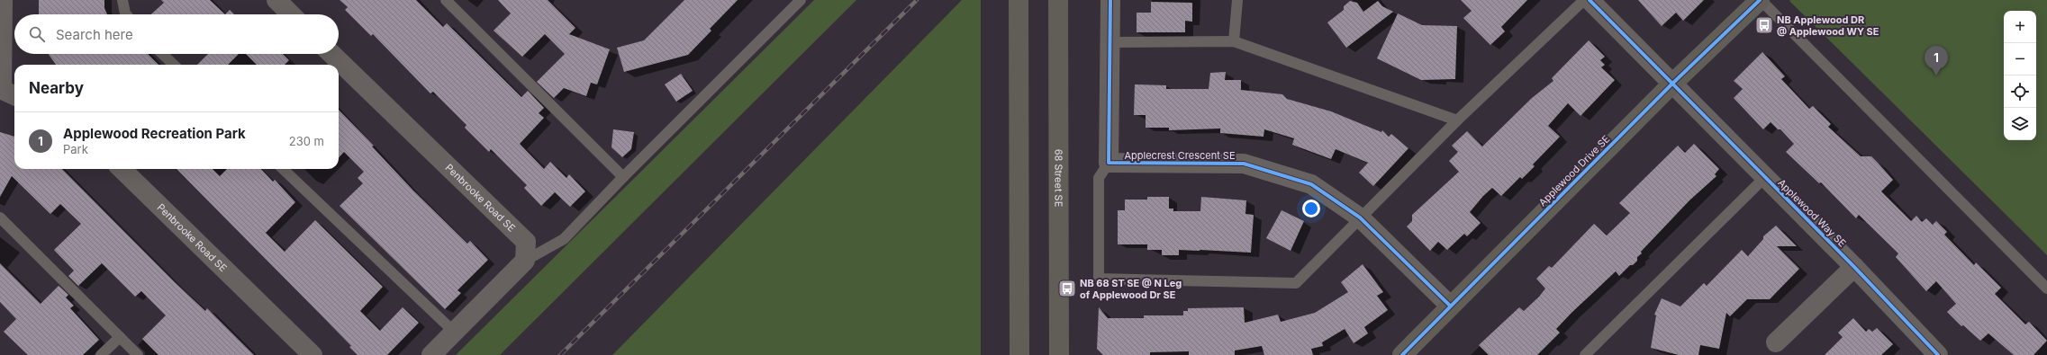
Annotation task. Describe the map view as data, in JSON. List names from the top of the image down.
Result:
{
  "streets": {
    "main road": ["Applewood Drive SE", "68 Street SE"],
    "street": ["Applecrest Crescent SE", "Penbrooke Road SE", "Applewood Way SE"]
  },
  "crossings": [
    ["Applecrest Crescent SE", "Applewood Drive SE"],
    ["Applewood Drive SE", "Applewood Way SE"]
  ],
  "places": {
    "bus stop": ["NB Applewood DR @ Applewood WY SE", "NB 68 ST SE @ N Leg of Applewood Dr SE"]
  },
  "page": {
    "map_buttons": ["+", "−"],
    "search": "Search here",
    "pins": "1",
    "heading": "Nearby",
    "list": [
      {
        "mark": "1",
        "name": "Applewood Recreation Park",
        "note": "Park",
        "value": "230 m"
      }
    ]
  }
}
